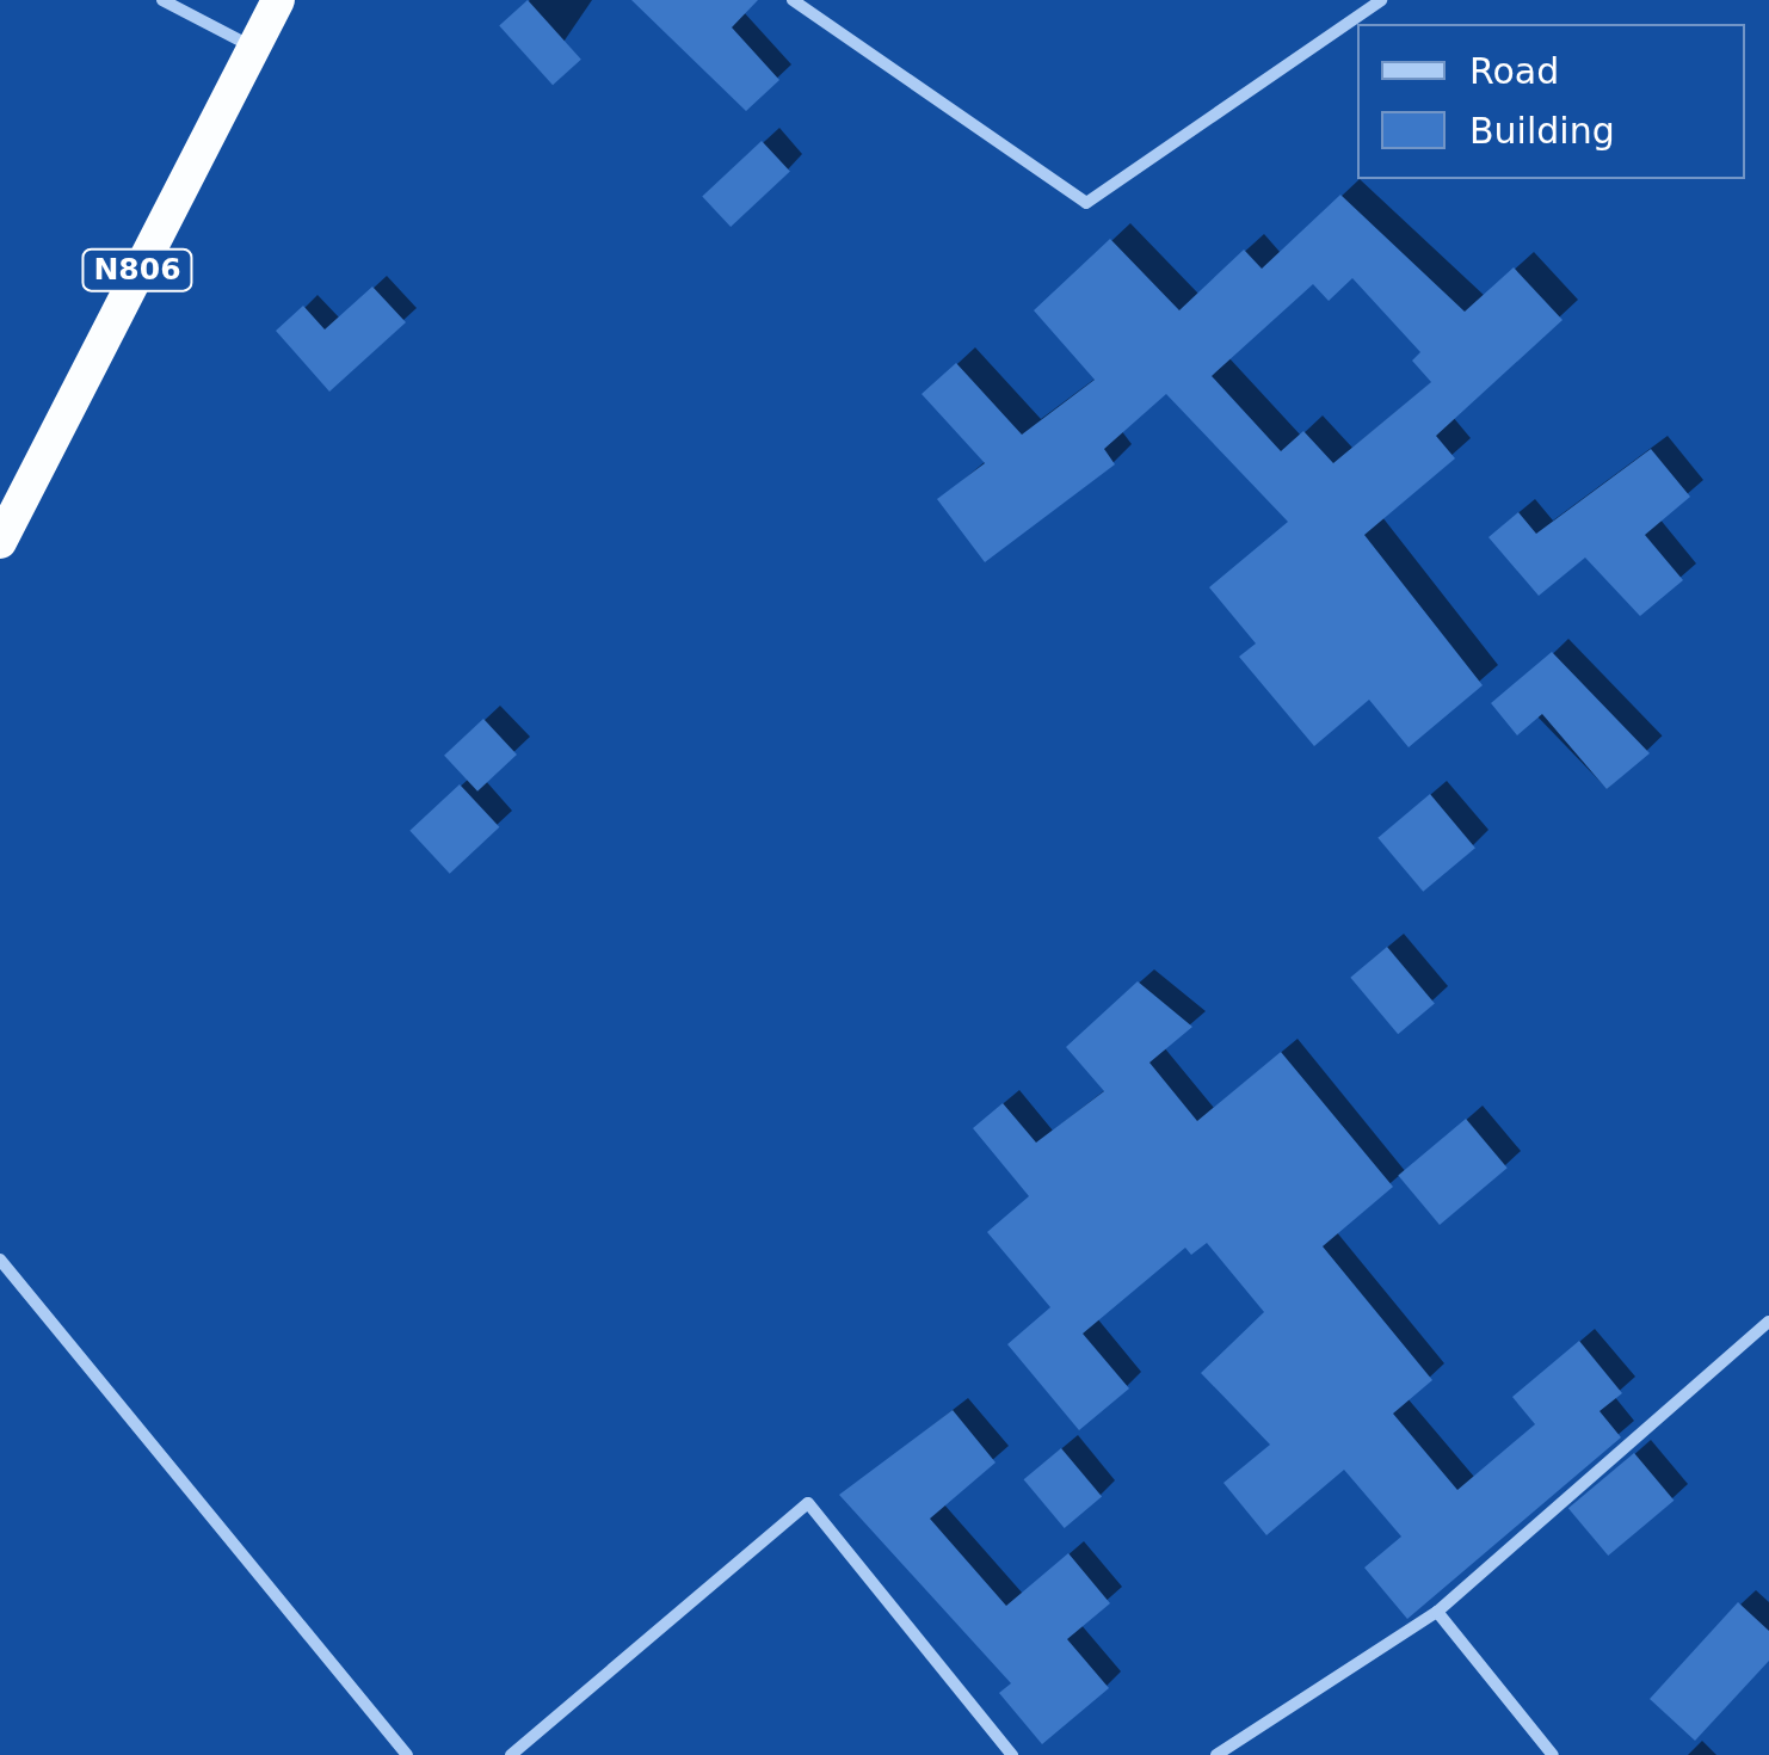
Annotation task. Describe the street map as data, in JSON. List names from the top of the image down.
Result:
{
  "streets": {
    "highway": ["N806"]
  },
  "legend": ["Road", "Building"]
}
